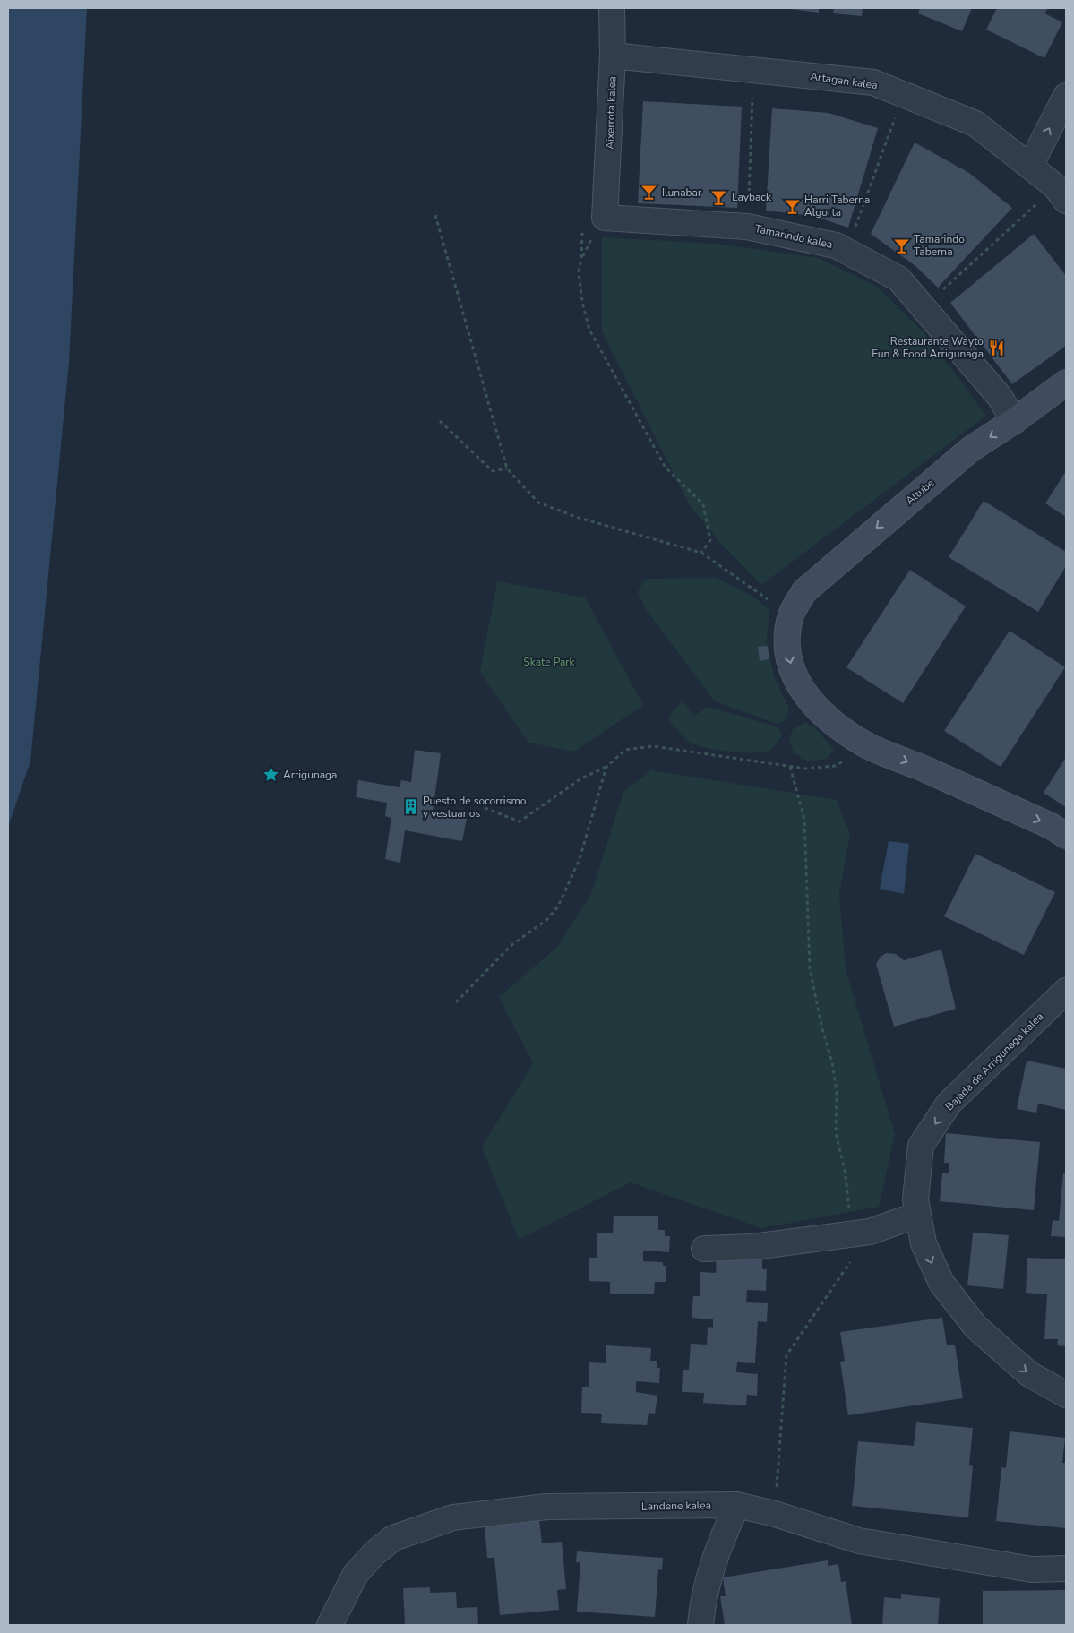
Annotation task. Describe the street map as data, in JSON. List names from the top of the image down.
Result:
{
  "streets": {
    "street": [
      "Artagan kalea",
      "Aixerrota kalea",
      "Tamarindo kalea",
      "Altube",
      "Bajada de Arrigunaga kalea",
      "Landene kalea"
    ]
  },
  "crossings": [
    ["Artagan kalea", "Aixerrota kalea"],
    ["Aixerrota kalea", "Tamarindo kalea"],
    ["Tamarindo kalea", "Altube"]
  ],
  "one_way": ["Altube"],
  "parks": ["Skate Park"],
  "places": {
    "bar": [
      "Ilunabar",
      "Layback",
      "Harri Taberna Algorta",
      "Tamarindo Taberna"
    ],
    "restaurant": ["Restaurante Wayto Fun & Food Arrigunaga"],
    "place": ["Arrigunaga"],
    "building": ["Puesto de socorrismo y vestuarios"]
  }
}
